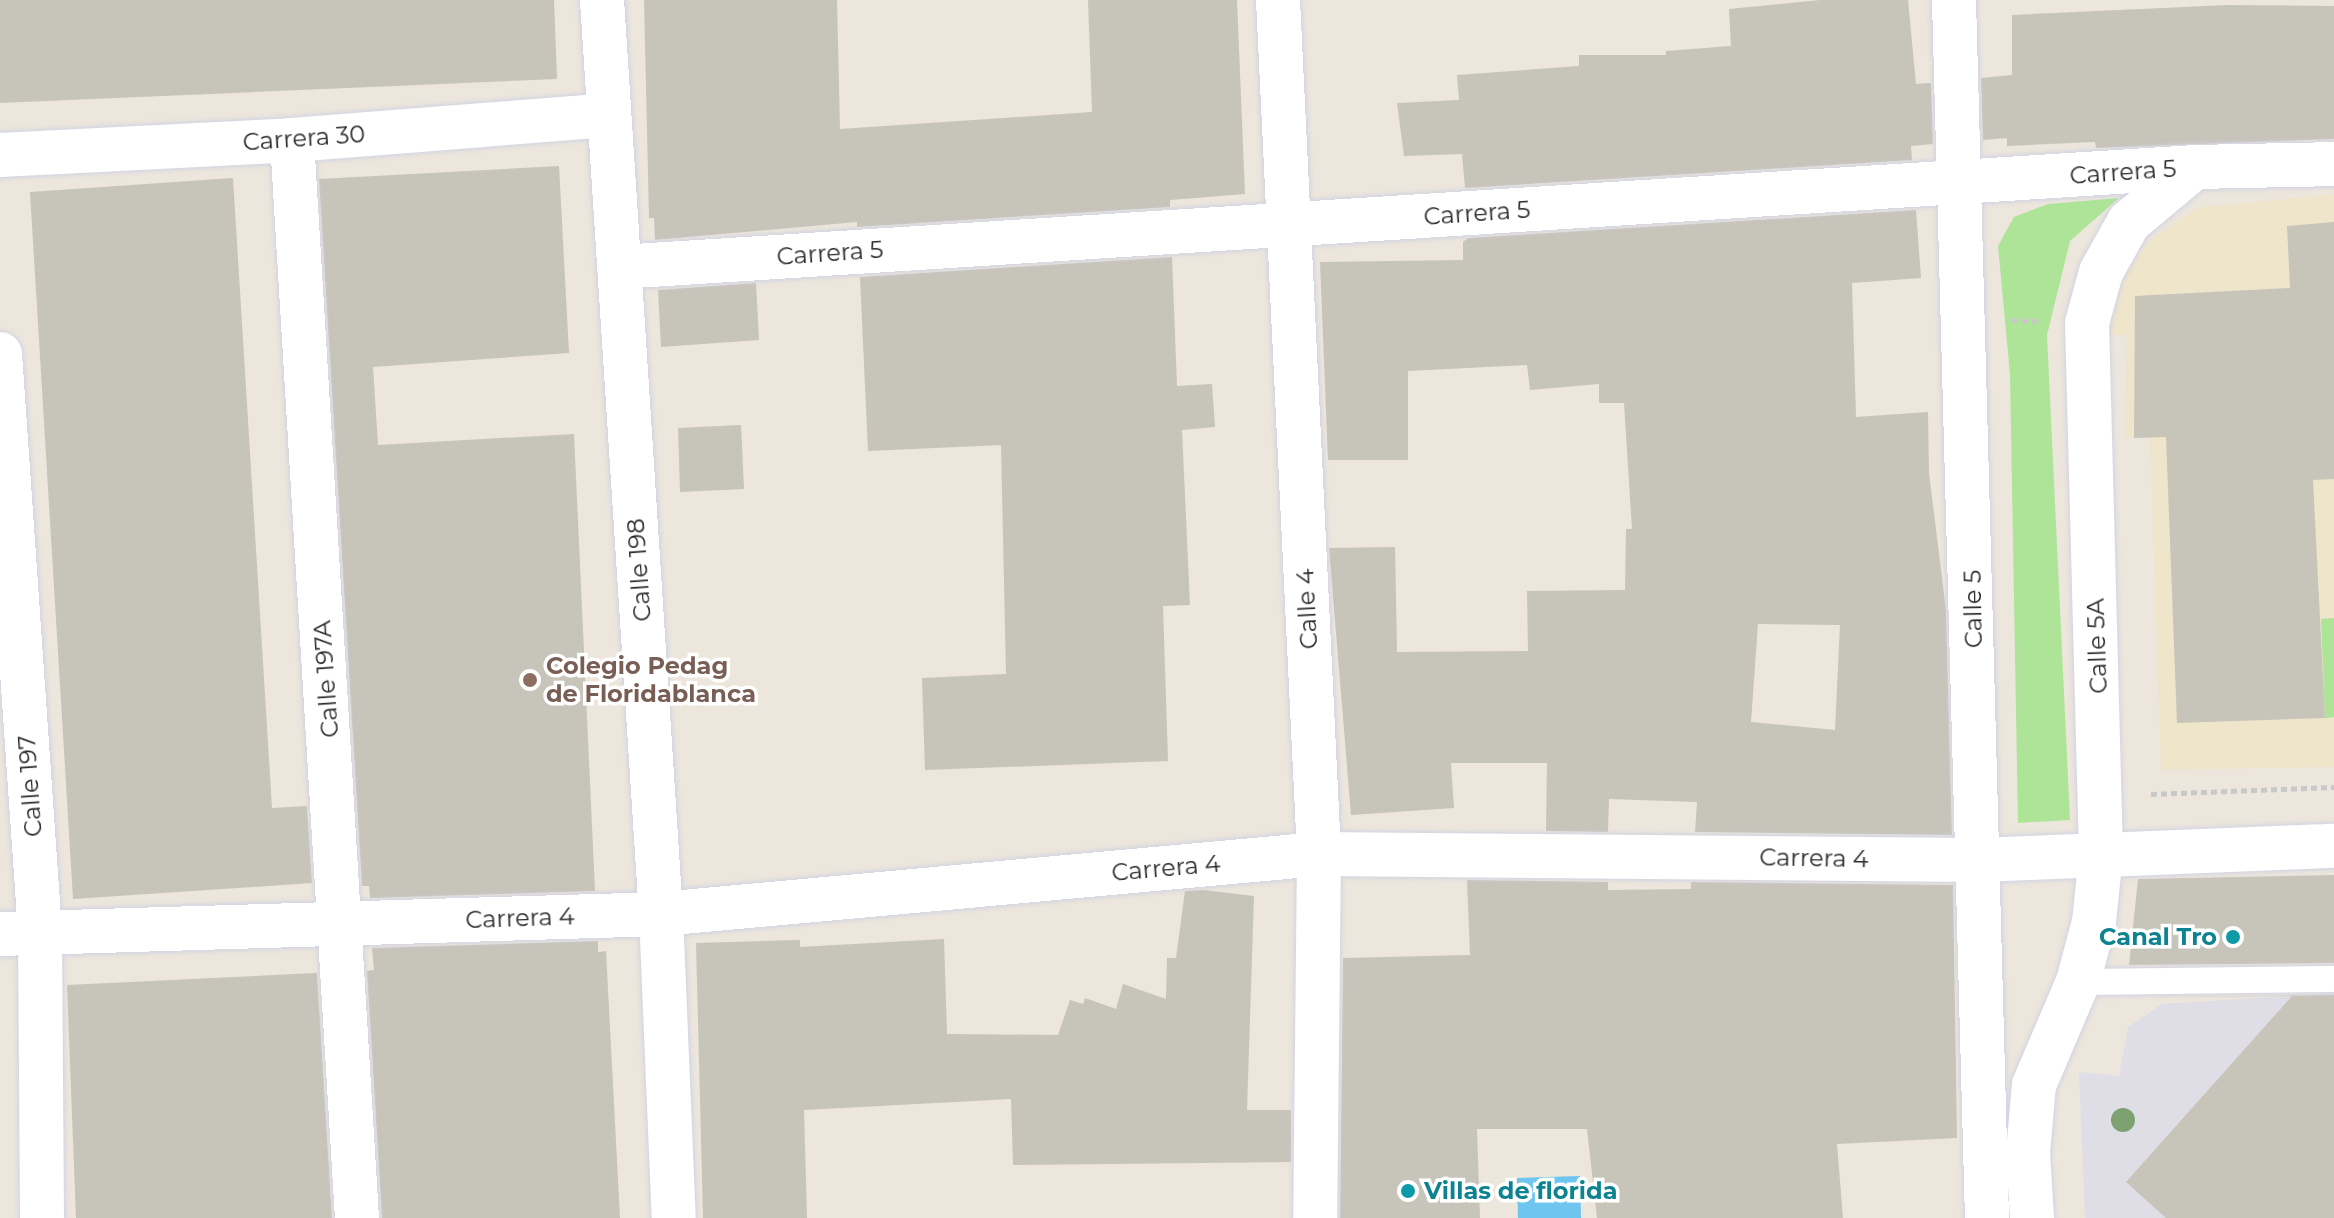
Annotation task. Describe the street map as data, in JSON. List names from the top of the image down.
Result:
{
  "streets": {
    "street": [
      "Carrera 30",
      "Carrera 5",
      "Calle 198",
      "Calle 4",
      "Calle 5",
      "Calle 5A",
      "Calle 197A",
      "Calle 197",
      "Carrera 4"
    ]
  },
  "crossings": [
    ["Carrera 30", "Calle 198"],
    ["Carrera 30", "Calle 197A"],
    ["Carrera 5", "Calle 198"],
    ["Carrera 5", "Calle 4"],
    ["Carrera 5", "Calle 5"],
    ["Carrera 5", "Calle 5A"],
    ["Calle 198", "Carrera 4"],
    ["Calle 4", "Carrera 4"],
    ["Calle 5", "Carrera 4"],
    ["Calle 5A", "Carrera 4"],
    ["Calle 197A", "Carrera 4"],
    ["Calle 197", "Carrera 4"]
  ],
  "places": ["Colegio Pedag de Floridablanca", "Canal Tro", "Villas de florida"]
}
